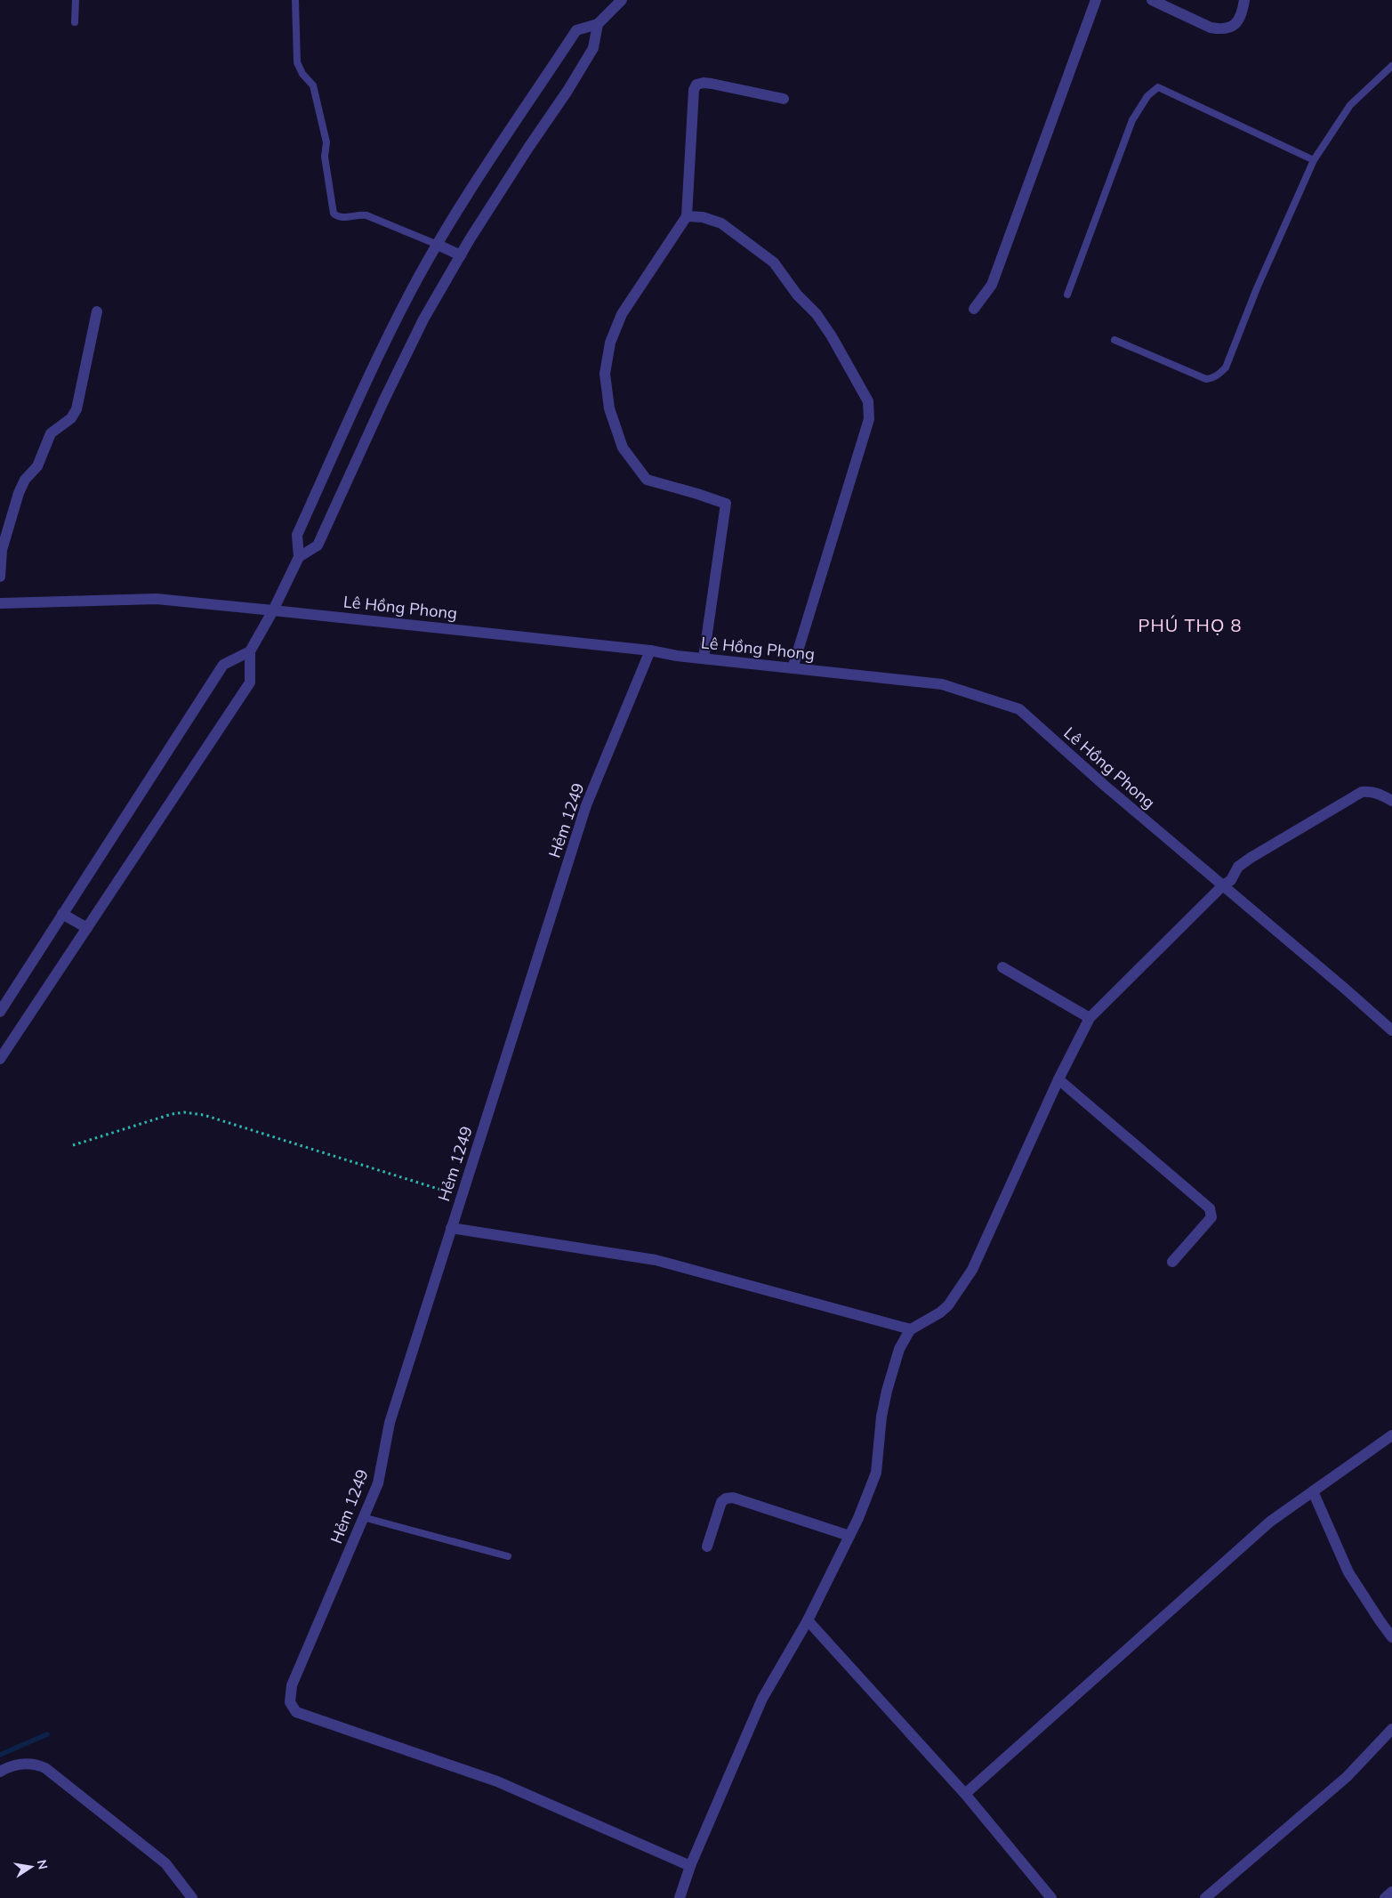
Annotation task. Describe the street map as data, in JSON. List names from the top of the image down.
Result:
{
  "streets": {
    "street": ["Lê Hồng Phong", "Hẻm 1249"]
  },
  "crossings": [
    ["Lê Hồng Phong", "Hẻm 1249"]
  ],
  "districts": ["PHÚ THỌ 8"],
  "north": "right"
}
